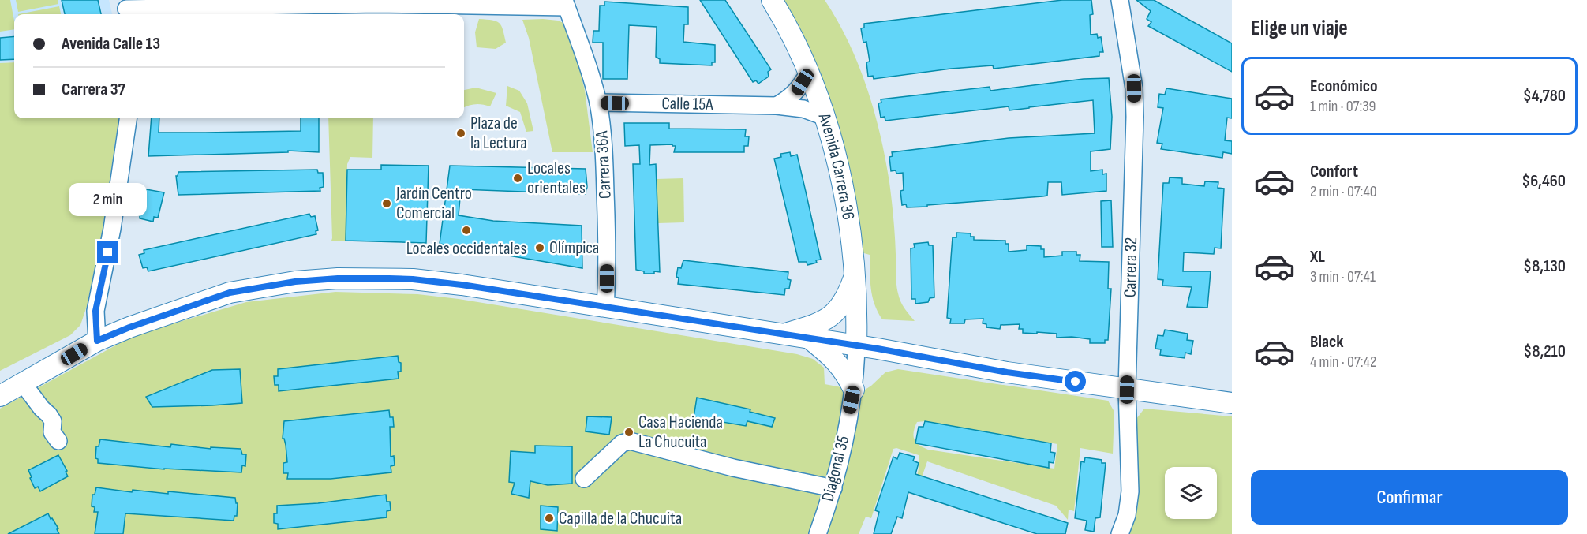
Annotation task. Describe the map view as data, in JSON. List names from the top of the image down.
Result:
{
  "streets": {
    "main road": ["Avenida Carrera 36"],
    "street": [
      "Calle 15A",
      "Carrera 36A",
      "Carrera 32",
      "Diagonal 35"
    ]
  },
  "crossings": [
    ["Calle 15A", "Carrera 36A"],
    ["Calle 15A", "Avenida Carrera 36"],
    ["Avenida Carrera 36", "Diagonal 35"]
  ],
  "places": [
    "Plaza de la Lectura",
    "Locales orientales",
    "Jardín Centro Comercial",
    "Locales occidentales",
    "Olímpica",
    "Casa Hacienda La Chucuita",
    "Capilla de la Chucuita"
  ],
  "page": {
    "heading": "Elige un viaje",
    "banner": ["Avenida Calle 13", "Carrera 37"],
    "list": [
      {
        "name": "Económico",
        "note": "1 min · 07:39",
        "value": "$4,780"
      },
      {
        "name": "Confort",
        "note": "2 min · 07:40",
        "value": "$6,460"
      },
      {
        "name": "XL",
        "note": "3 min · 07:41",
        "value": "$8,130"
      },
      {
        "name": "Black",
        "note": "4 min · 07:42",
        "value": "$8,210"
      }
    ],
    "bubble": "2 min",
    "buttons": "Confirmar"
  }
}
